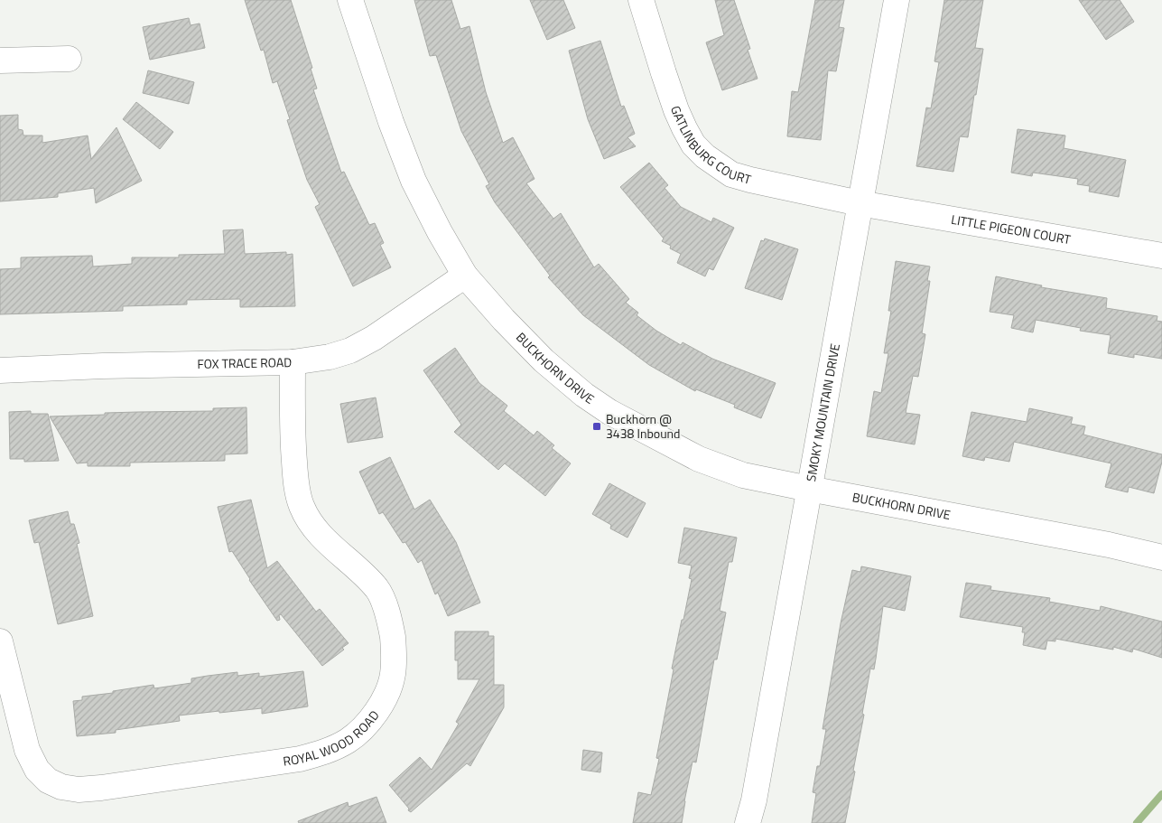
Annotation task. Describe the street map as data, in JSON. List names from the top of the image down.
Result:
{
  "streets": {
    "street": [
      "GATLINBURG COURT",
      "LITTLE PIGEON COURT",
      "FOX TRACE ROAD",
      "BUCKHORN DRIVE",
      "SMOKY MOUNTAIN DRIVE",
      "ROYAL WOOD ROAD"
    ]
  },
  "crossings": [
    ["GATLINBURG COURT", "LITTLE PIGEON COURT"],
    ["GATLINBURG COURT", "SMOKY MOUNTAIN DRIVE"],
    ["LITTLE PIGEON COURT", "SMOKY MOUNTAIN DRIVE"],
    ["FOX TRACE ROAD", "BUCKHORN DRIVE"],
    ["FOX TRACE ROAD", "ROYAL WOOD ROAD"],
    ["BUCKHORN DRIVE", "SMOKY MOUNTAIN DRIVE"]
  ],
  "places": {
    "transit": ["Buckhorn @ 3438 Inbound"]
  }
}
